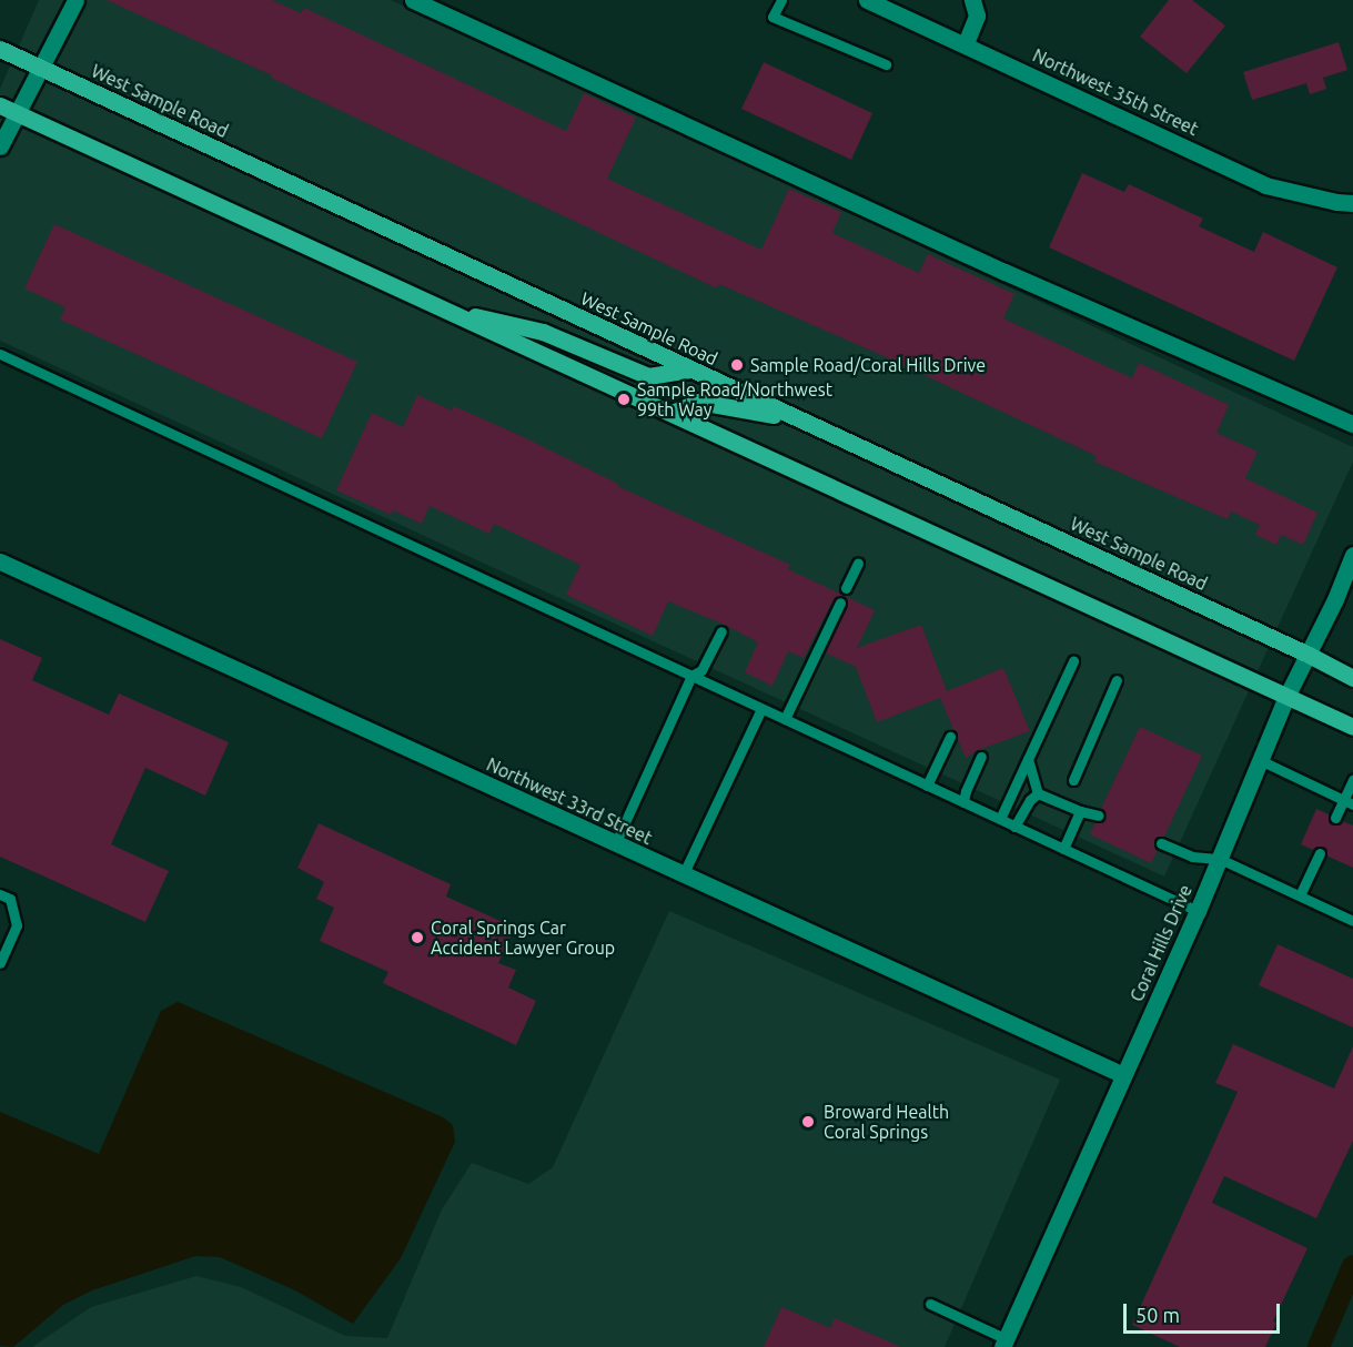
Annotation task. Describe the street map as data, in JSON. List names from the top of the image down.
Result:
{
  "streets": {
    "main road": ["West Sample Road"],
    "street": ["Northwest 35th Street", "Northwest 33rd Street", "Coral Hills Drive"]
  },
  "crossings": [
    ["West Sample Road", "Coral Hills Drive"],
    ["Northwest 33rd Street", "Coral Hills Drive"]
  ],
  "places": [
    "Sample Road/Coral Hills Drive",
    "Sample Road/Northwest 99th Way",
    "Coral Springs Car Accident Lawyer Group",
    "Broward Health Coral Springs"
  ],
  "scale_bar": "50 m"
}
